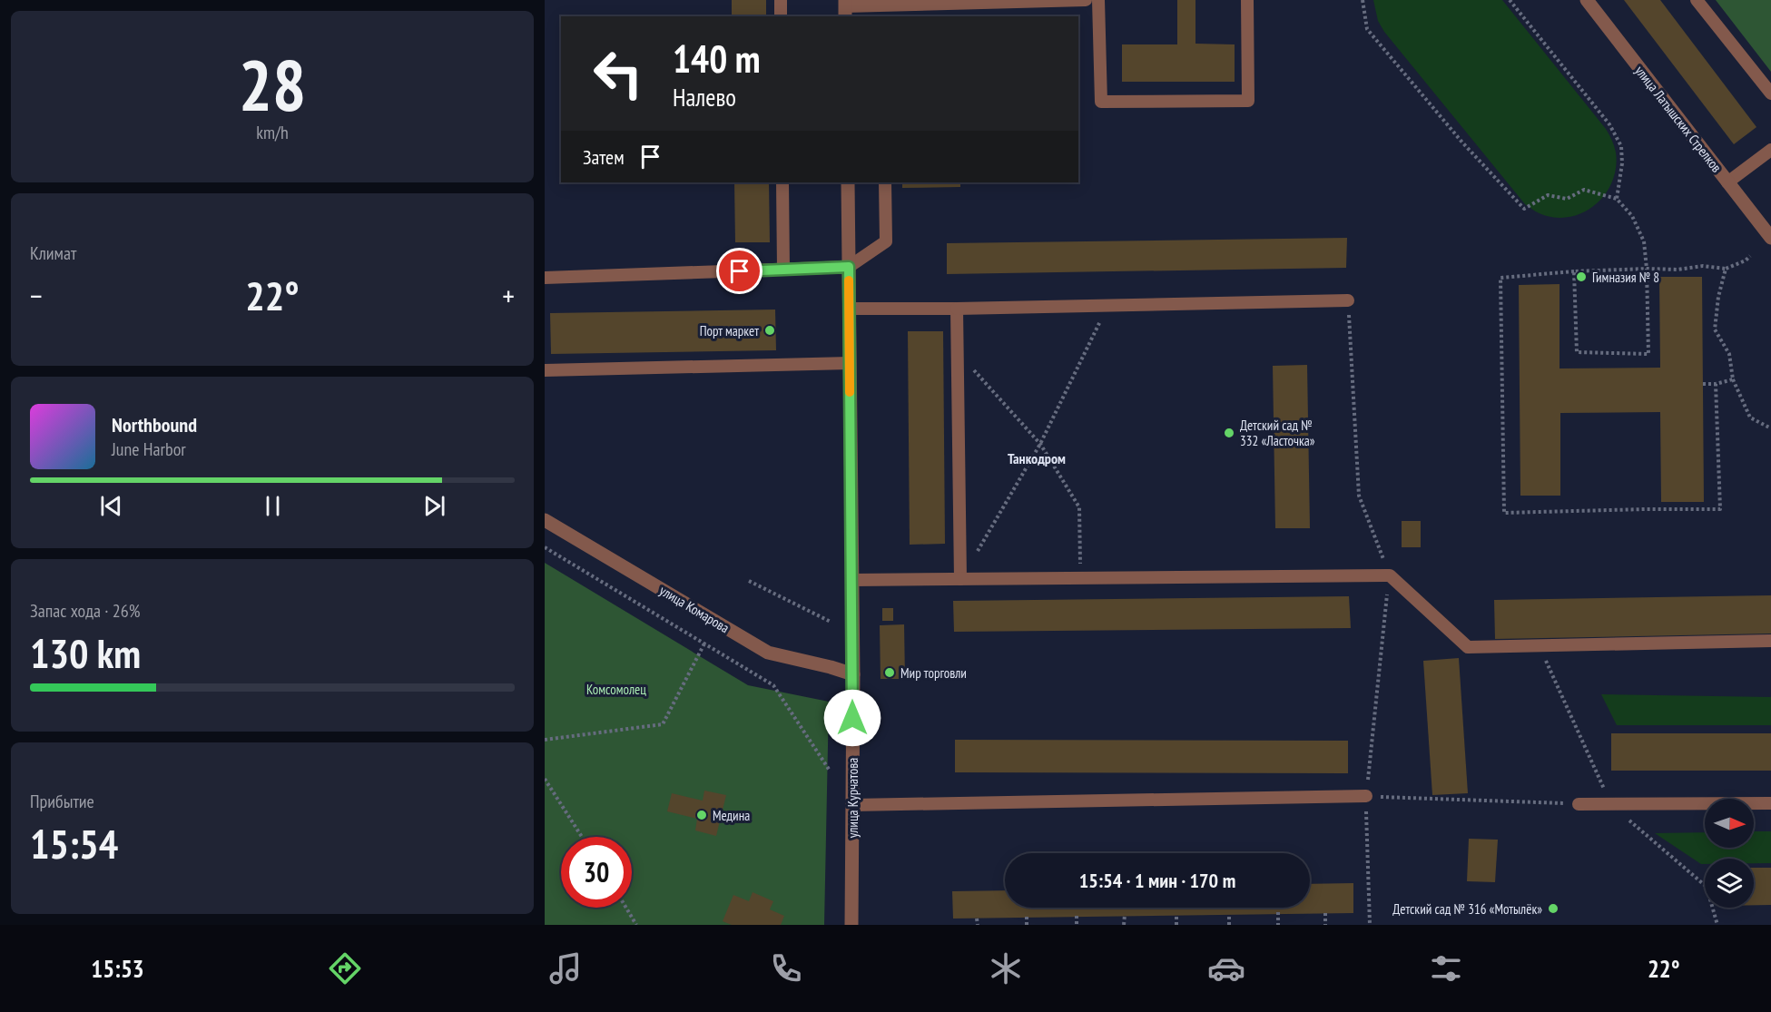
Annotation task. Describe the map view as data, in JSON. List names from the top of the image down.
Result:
{
  "streets": {
    "street": ["улица Латышских Стрелков", "улица Комарова", "улица Курчатова"]
  },
  "crossings": [
    ["улица Комарова", "улица Курчатова"]
  ],
  "districts": ["Танкодром"],
  "parks": ["Комсомолец"],
  "places": [
    "Гимназия № 8",
    "Порт маркет",
    "Детский сад № 332 «Ласточка»",
    "Мир торговли",
    "Медина",
    "Детский сад № 316 «Мотылёк»"
  ],
  "north": "right",
  "page": {
    "tile": [
      ["28", "km/h"],
      "Климат",
      ["Запас хода · 26%", "130 km"],
      ["Прибытие", "15:54"]
    ],
    "turn": ["140 m", "Налево"],
    "then": "Затем",
    "heat": ["−", "22°", "+"],
    "song": ["Northbound", "June Harbor"],
    "limit": "30",
    "trip": "15:54 · 1 мин · 170 m",
    "tabs": ["15:53", "22°"]
  }
}
